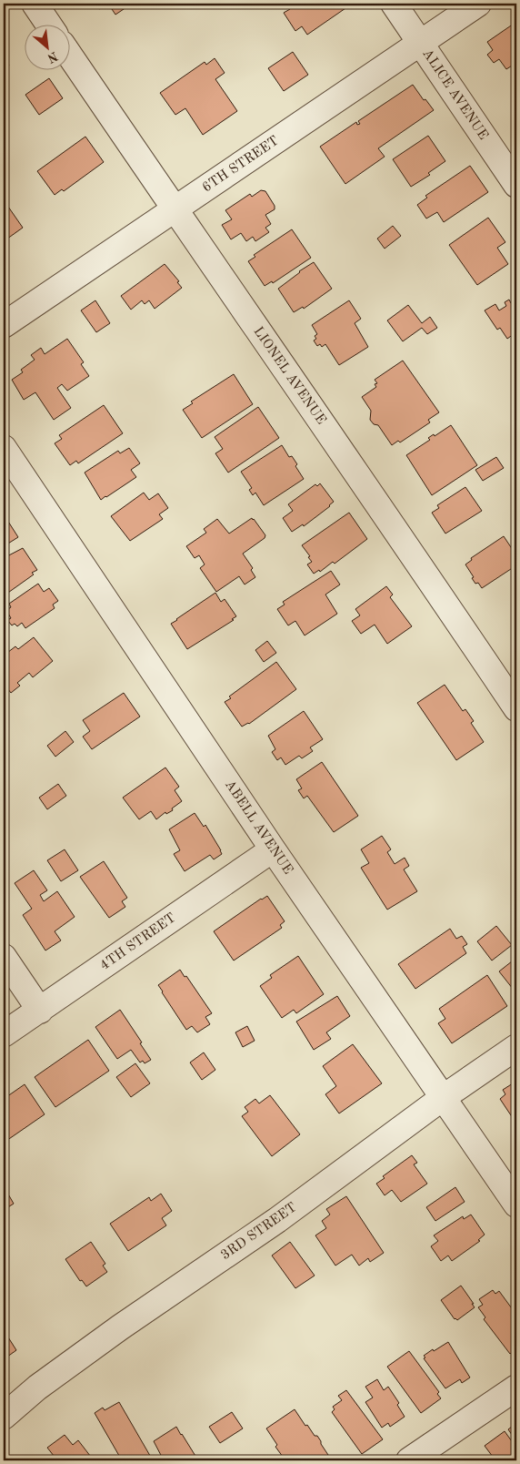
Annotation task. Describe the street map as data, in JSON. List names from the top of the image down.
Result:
{
  "streets": {
    "street": [
      "ALICE AVENUE",
      "6TH STREET",
      "LIONEL AVENUE",
      "ABELL AVENUE",
      "4TH STREET",
      "3RD STREET"
    ]
  },
  "crossings": [
    ["ALICE AVENUE", "6TH STREET"],
    ["6TH STREET", "LIONEL AVENUE"],
    ["ABELL AVENUE", "4TH STREET"],
    ["ABELL AVENUE", "3RD STREET"]
  ],
  "north": "bottom right"
}
